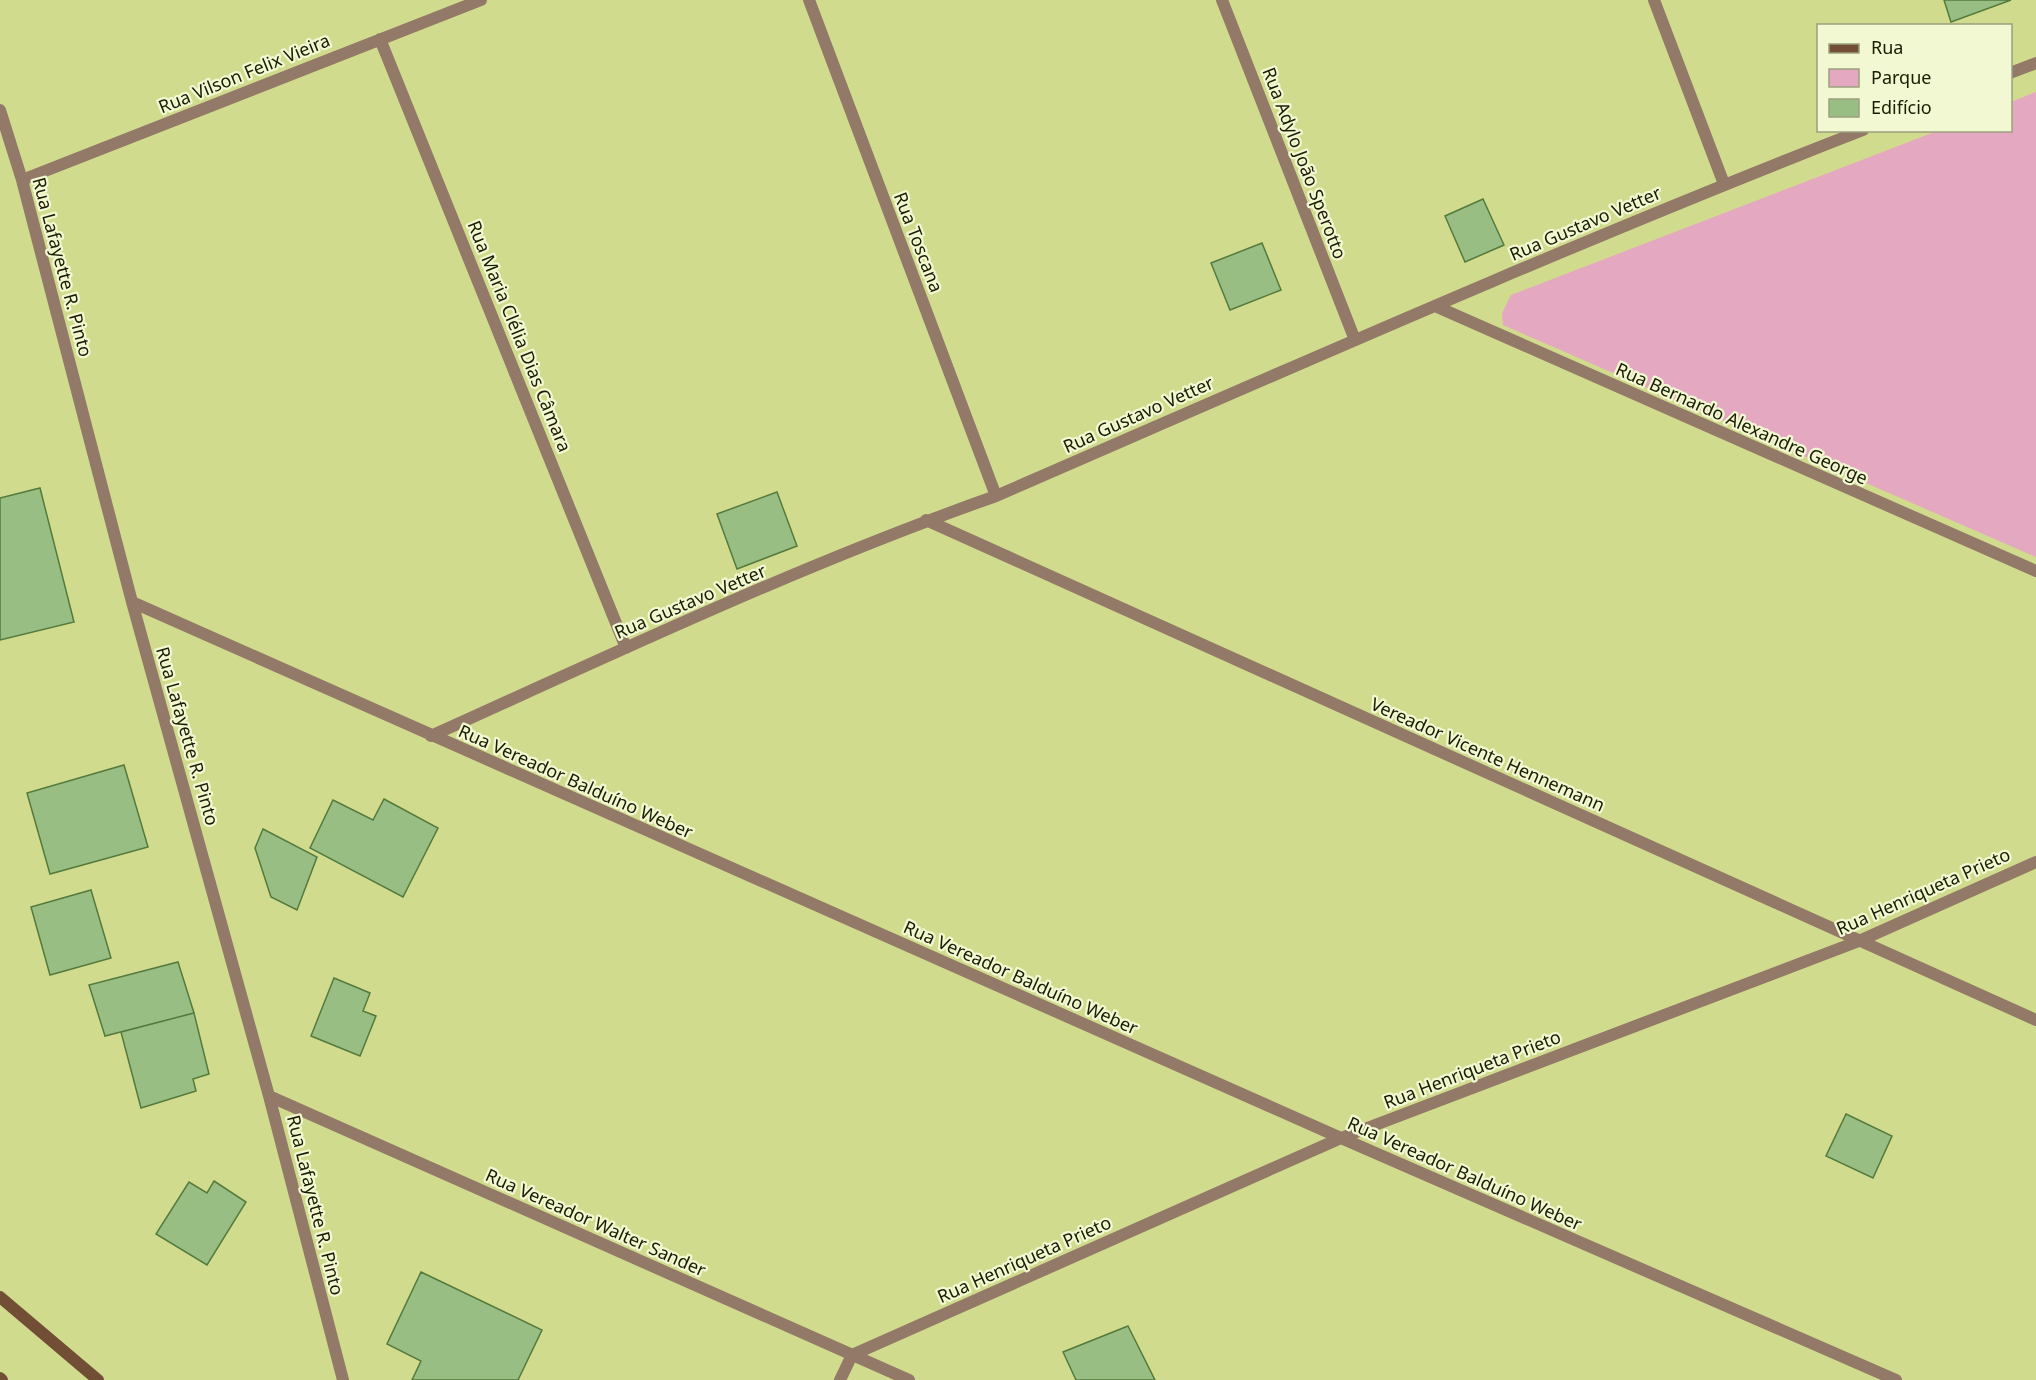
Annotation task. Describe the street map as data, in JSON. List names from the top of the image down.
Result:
{
  "streets": {
    "street": [
      "Rua Vilson Felix Vieira",
      "Rua Adylo João Sperotto",
      "Rua Gustavo Vetter",
      "Rua Toscana",
      "Rua Lafayette R. Pinto",
      "Rua Maria Clélia Dias Câmara",
      "Rua Bernardo Alexandre George",
      "Vereador Vicente Hennemann",
      "Rua Vereador Balduíno Weber",
      "Rua Henriqueta Prieto",
      "Rua Vereador Walter Sander"
    ]
  },
  "crossings": [
    ["Rua Vilson Felix Vieira", "Rua Lafayette R. Pinto"],
    ["Rua Vilson Felix Vieira", "Rua Maria Clélia Dias Câmara"],
    ["Rua Adylo João Sperotto", "Rua Gustavo Vetter"],
    ["Rua Gustavo Vetter", "Rua Toscana"],
    ["Rua Gustavo Vetter", "Rua Maria Clélia Dias Câmara"],
    ["Rua Gustavo Vetter", "Rua Bernardo Alexandre George"],
    ["Rua Gustavo Vetter", "Vereador Vicente Hennemann"],
    ["Rua Gustavo Vetter", "Rua Vereador Balduíno Weber"],
    ["Rua Lafayette R. Pinto", "Rua Vereador Balduíno Weber"],
    ["Rua Lafayette R. Pinto", "Rua Vereador Walter Sander"],
    ["Vereador Vicente Hennemann", "Rua Henriqueta Prieto"],
    ["Rua Vereador Balduíno Weber", "Rua Henriqueta Prieto"],
    ["Rua Henriqueta Prieto", "Rua Vereador Walter Sander"]
  ],
  "legend": ["Rua", "Parque", "Edifício"]
}
